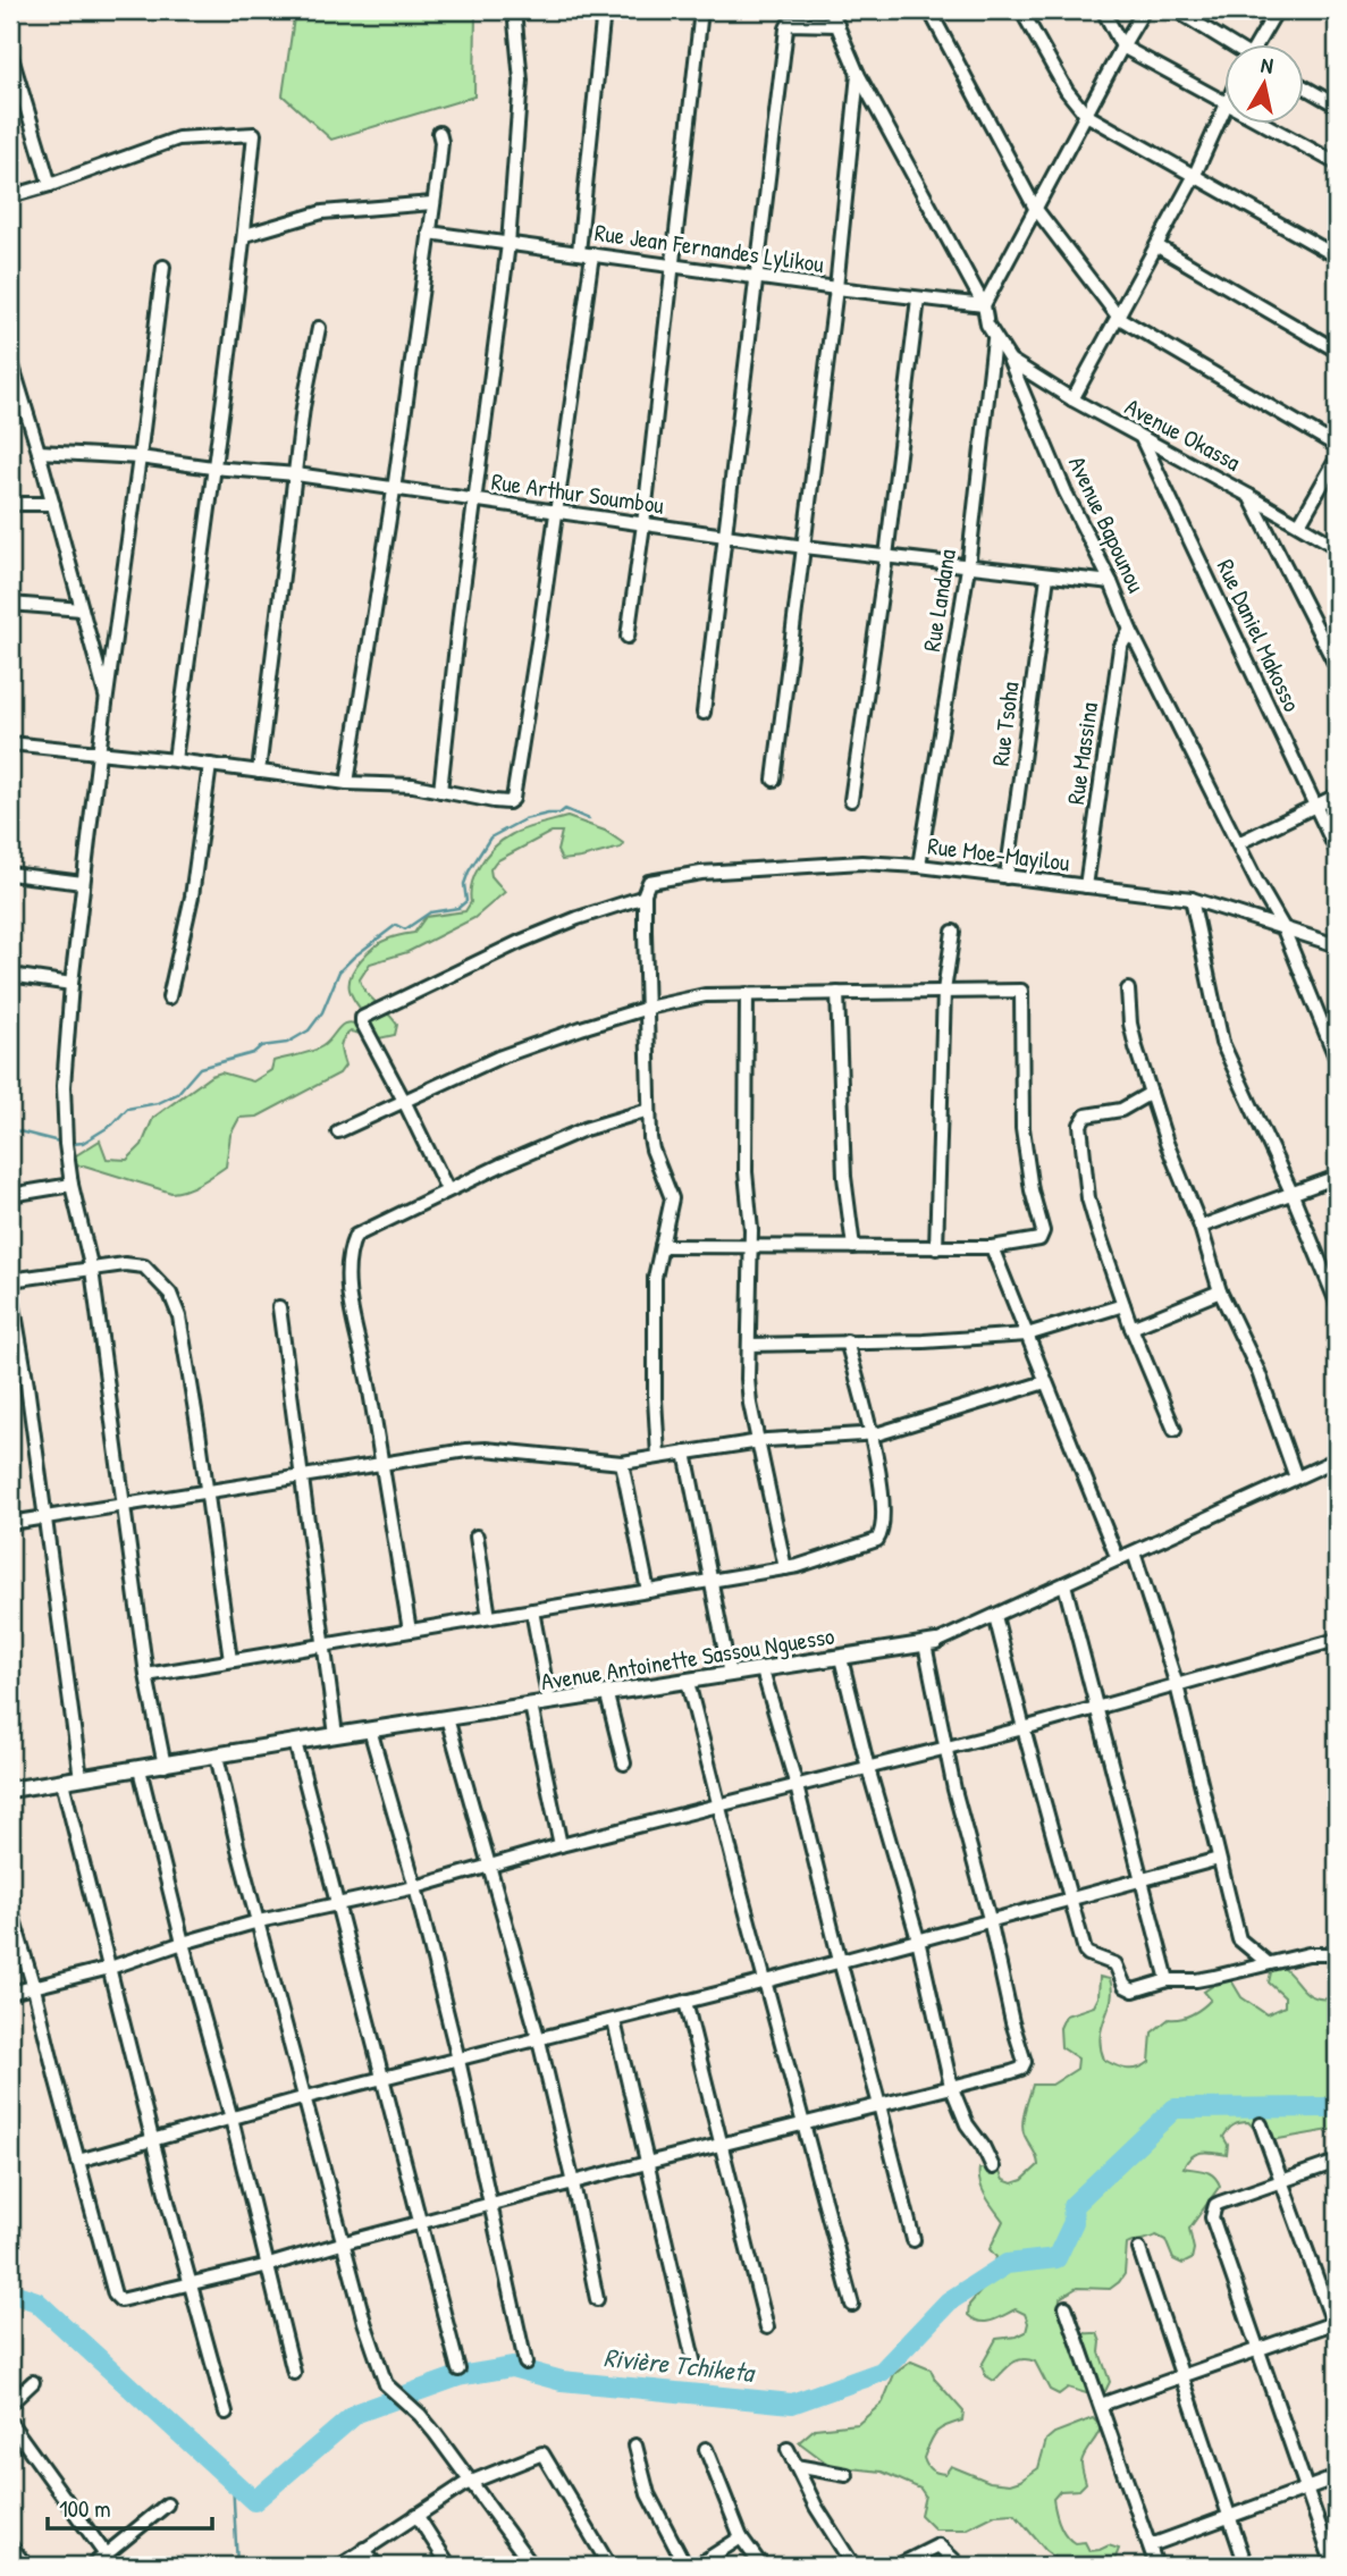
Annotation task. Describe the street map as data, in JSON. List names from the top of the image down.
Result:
{
  "streets": {
    "street": [
      "Rue Jean Fernandes Lylikou",
      "Avenue Okassa",
      "Rue Arthur Soumbou",
      "Avenue Bapounou",
      "Rue Landana",
      "Rue Daniel Makosso",
      "Rue Tsoha",
      "Rue Massina",
      "Rue Moe-Mayilou",
      "Avenue Antoinette Sassou Nguesso"
    ]
  },
  "crossings": [
    ["Rue Jean Fernandes Lylikou", "Avenue Bapounou"],
    ["Avenue Okassa", "Avenue Bapounou"],
    ["Avenue Okassa", "Rue Daniel Makosso"],
    ["Rue Arthur Soumbou", "Avenue Bapounou"],
    ["Rue Arthur Soumbou", "Rue Landana"],
    ["Rue Arthur Soumbou", "Rue Tsoha"],
    ["Avenue Bapounou", "Rue Landana"],
    ["Avenue Bapounou", "Rue Massina"],
    ["Avenue Bapounou", "Rue Moe-Mayilou"],
    ["Rue Landana", "Rue Moe-Mayilou"],
    ["Rue Tsoha", "Rue Moe-Mayilou"],
    ["Rue Massina", "Rue Moe-Mayilou"]
  ],
  "water": ["Rivière Tchiketa"],
  "scale_bar": "100 m",
  "north": "top"
}
